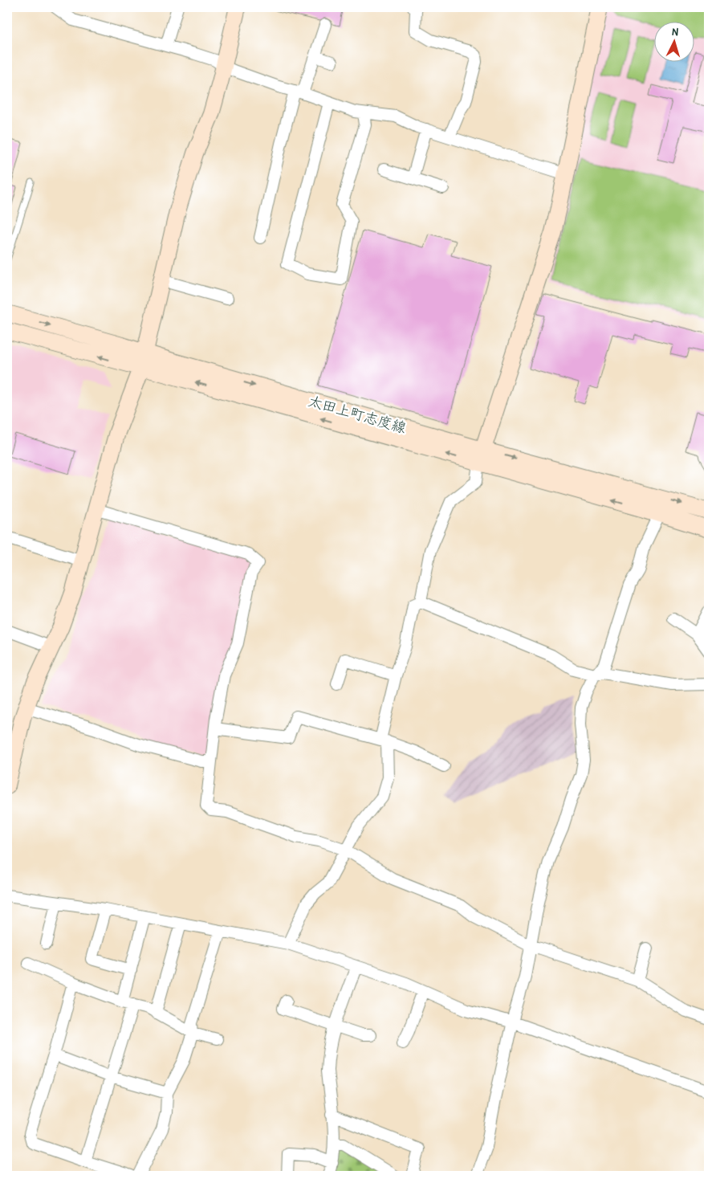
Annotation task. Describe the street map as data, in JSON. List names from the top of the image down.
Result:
{
  "streets": {
    "main road": ["太田上町志度線"]
  },
  "north": "top"
}
